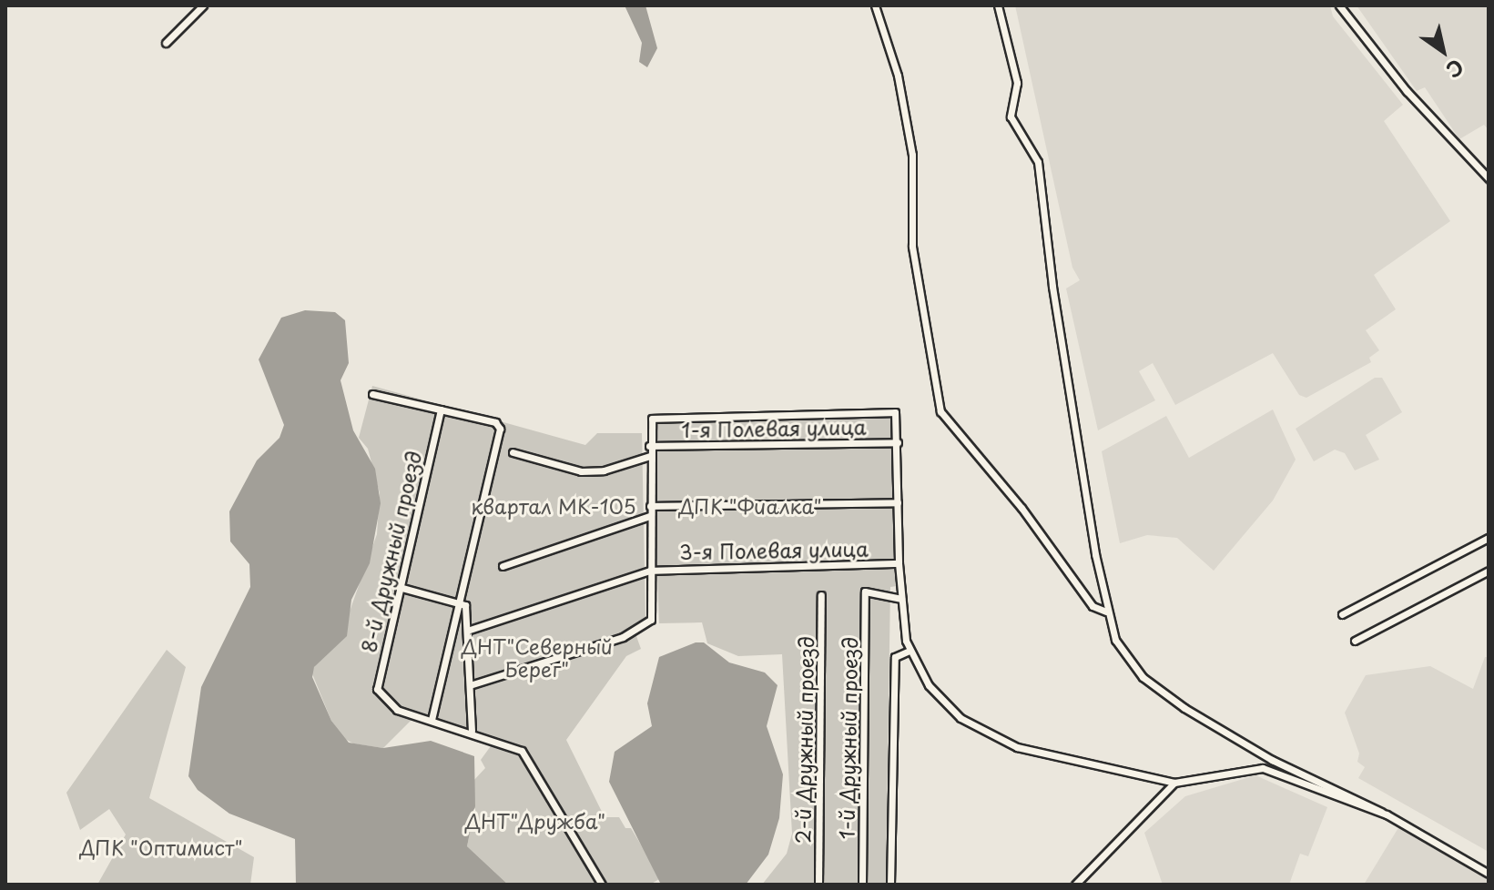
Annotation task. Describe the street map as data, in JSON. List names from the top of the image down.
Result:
{
  "streets": {
    "street": [
      "1-я Полевая улица",
      "3-я Полевая улица",
      "8-й Дружный проезд",
      "1-й Дружный проезд",
      "2-й Дружный проезд"
    ]
  },
  "parks": [
    "квартал МК-105",
    "ДПК \"Фиалка\"",
    "ДНТ\"Северный Берег\"",
    "ДНТ\"Дружба\"",
    "ДПК \"Оптимист\""
  ],
  "north": "bottom right"
}
